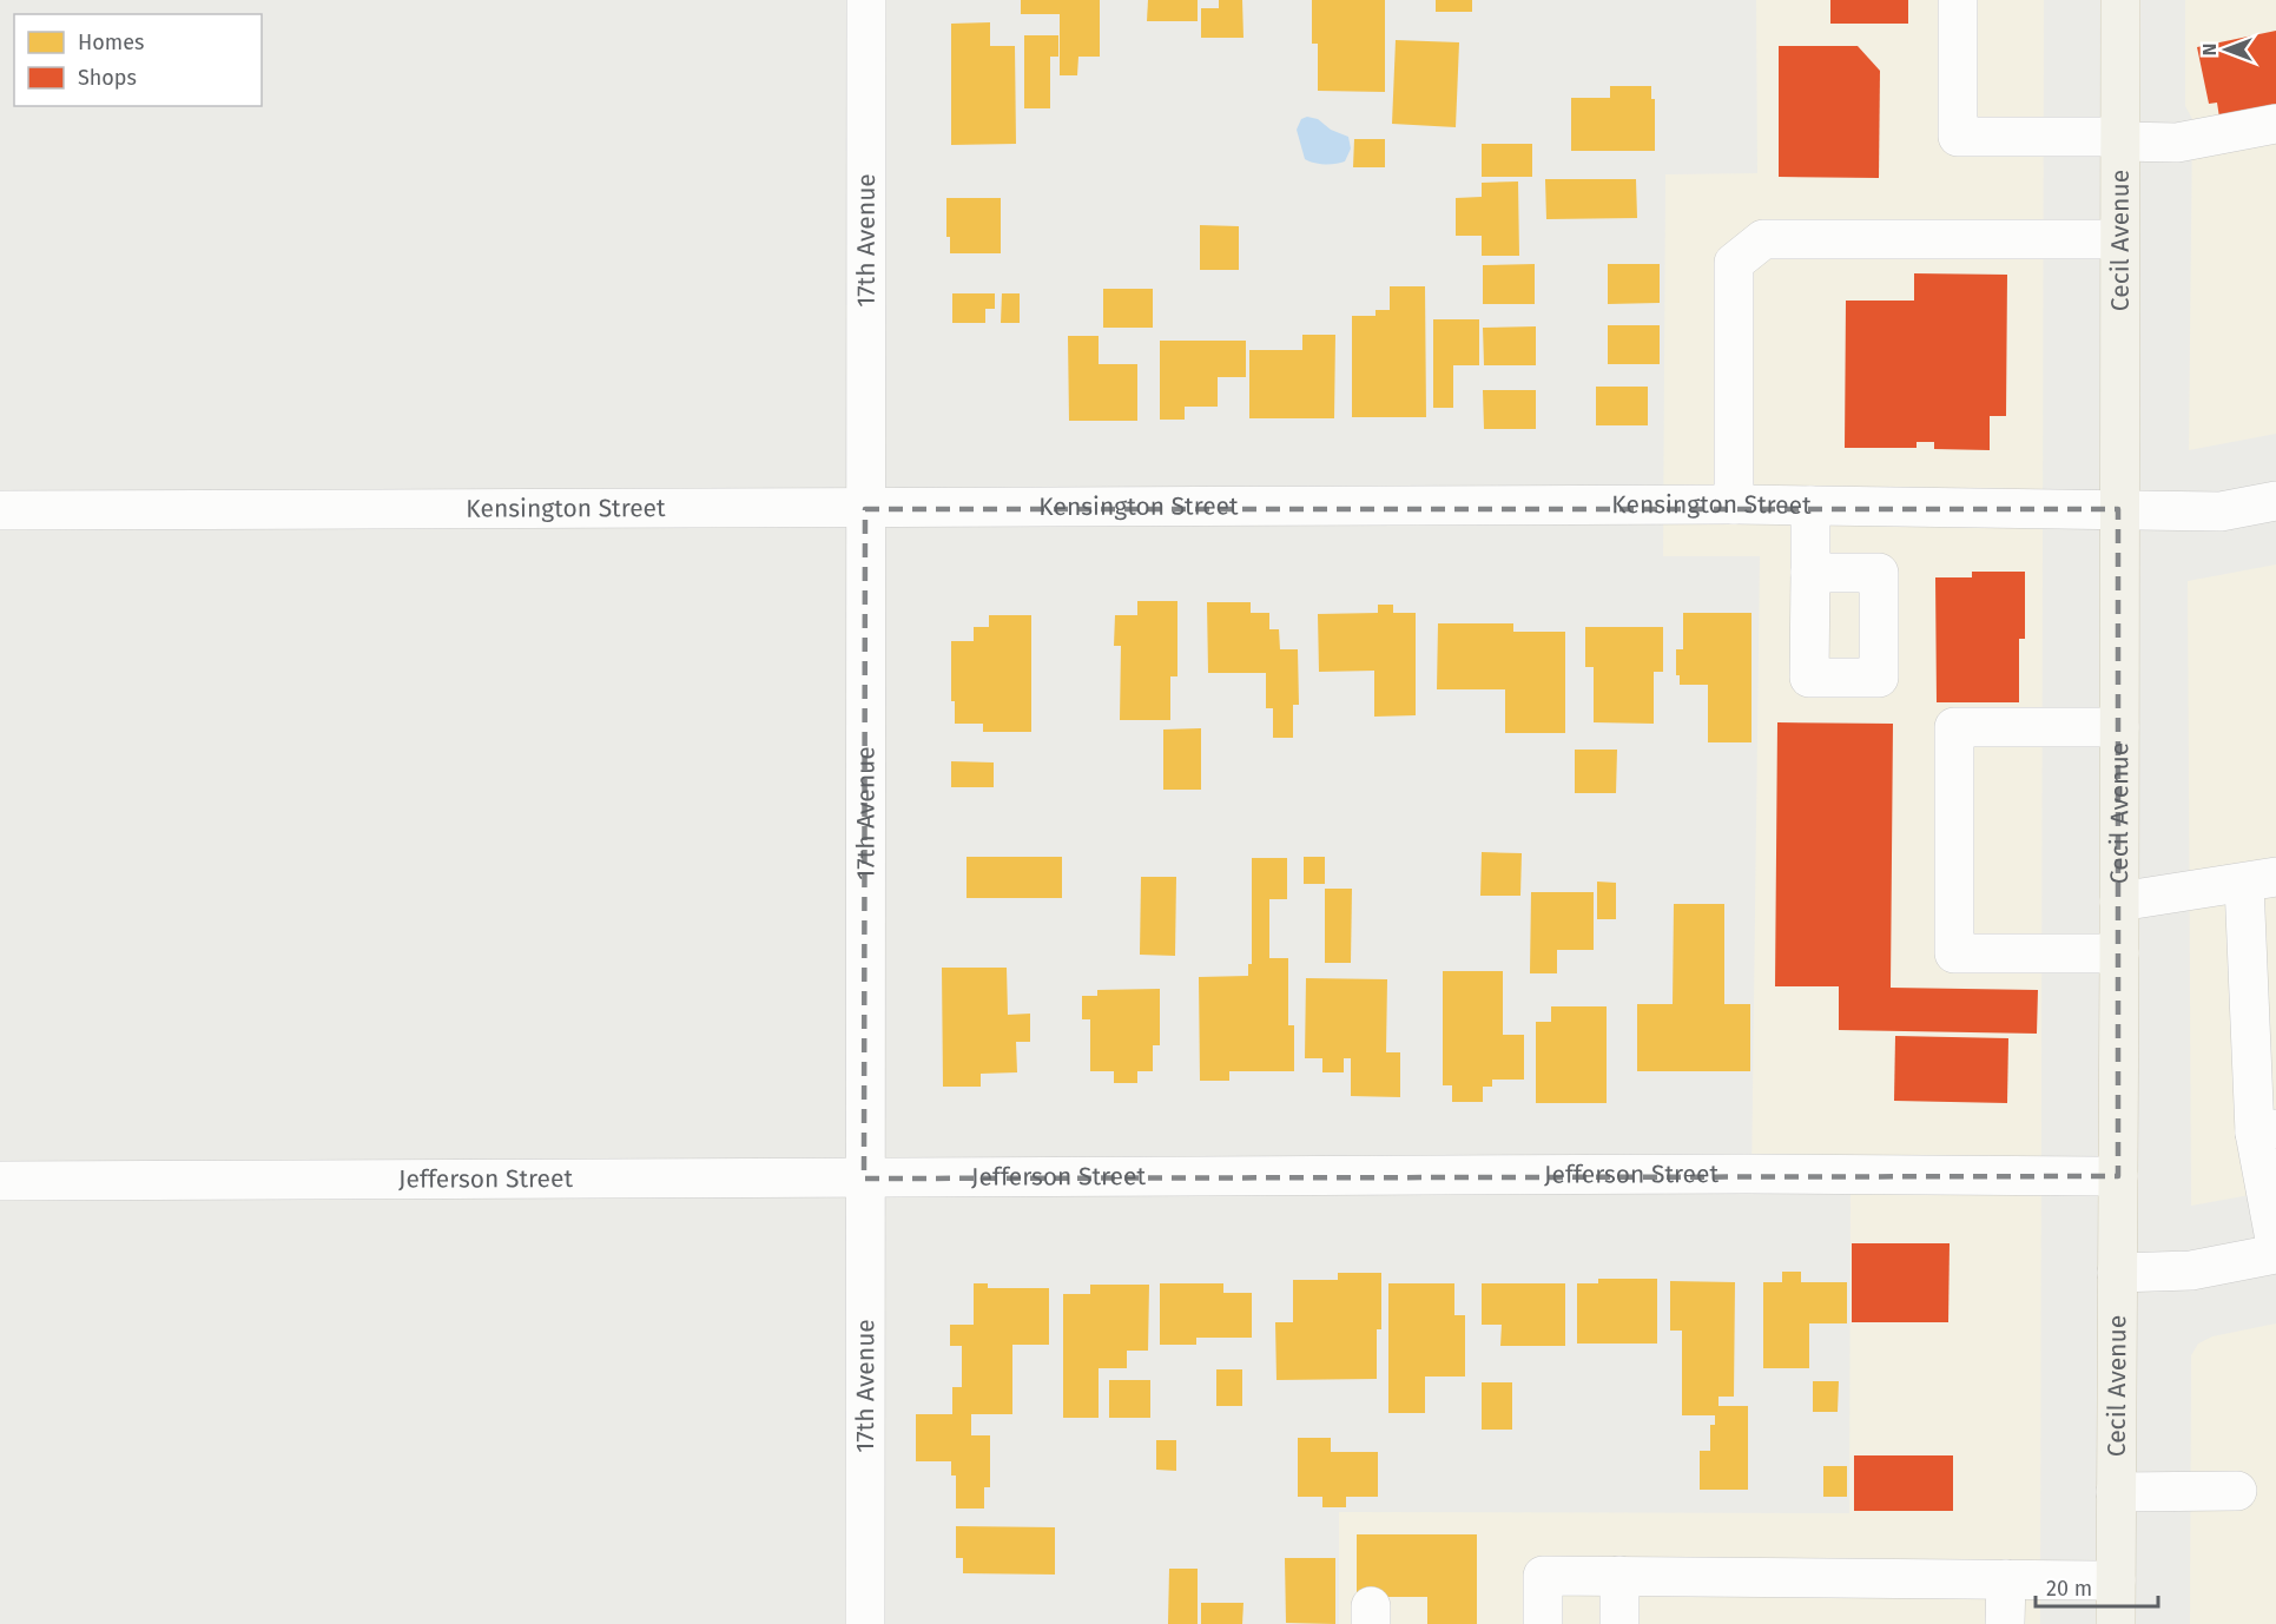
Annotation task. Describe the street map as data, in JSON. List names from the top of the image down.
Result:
{
  "streets": {
    "main road": ["Cecil Avenue"],
    "street": ["17th Avenue", "Kensington Street", "Jefferson Street"]
  },
  "crossings": [
    ["17th Avenue", "Kensington Street"],
    ["17th Avenue", "Jefferson Street"],
    ["Cecil Avenue", "Kensington Street"],
    ["Cecil Avenue", "Jefferson Street"]
  ],
  "legend": ["Homes", "Shops"],
  "scale_bar": "20 m",
  "north": "left"
}
